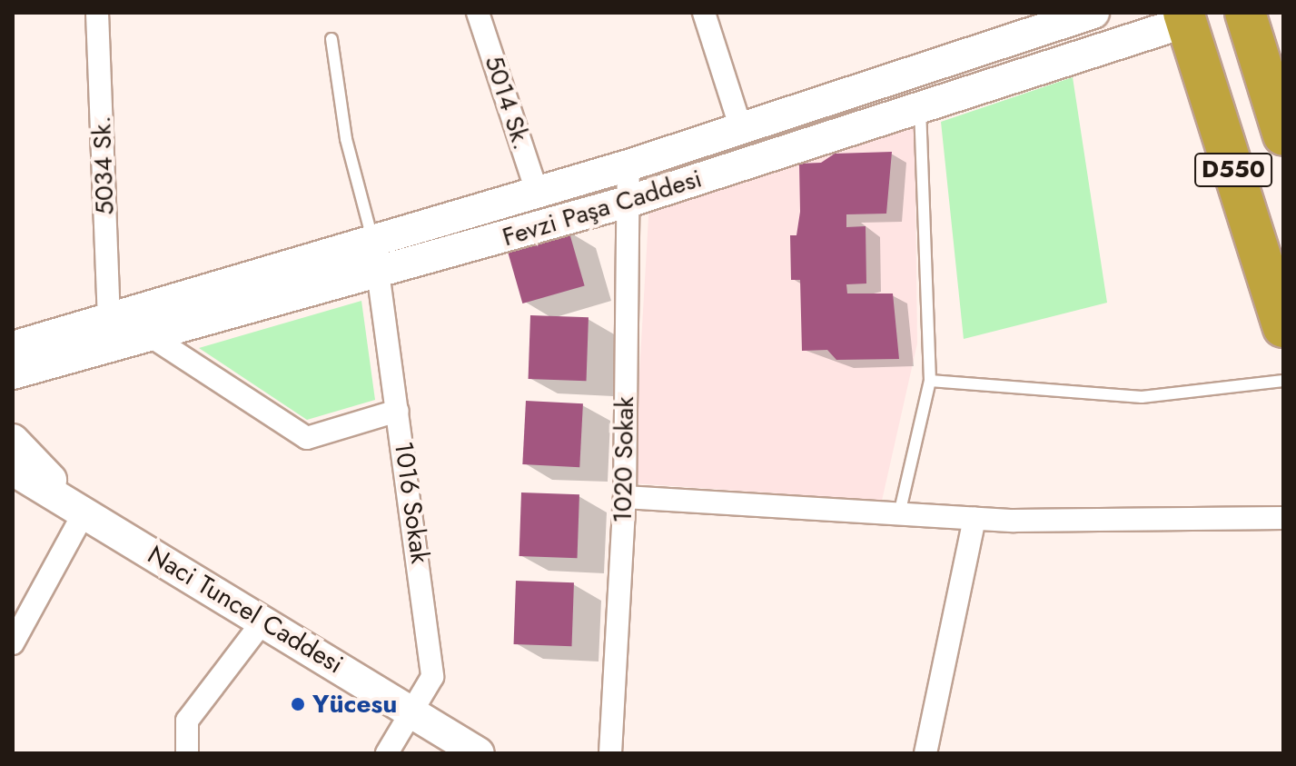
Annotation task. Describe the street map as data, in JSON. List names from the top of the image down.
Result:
{
  "streets": {
    "highway": ["D550"],
    "main road": ["Fevzi Paşa Caddesi", "Naci Tuncel Caddesi"],
    "street": [
      "5014 Sk.",
      "5034 Sk.",
      "1020 Sokak",
      "1016 Sokak"
    ]
  },
  "crossings": [
    ["5014 Sk.", "Fevzi Paşa Caddesi"],
    ["5034 Sk.", "Fevzi Paşa Caddesi"],
    ["D550", "Fevzi Paşa Caddesi"],
    ["Fevzi Paşa Caddesi", "1020 Sokak"],
    ["Fevzi Paşa Caddesi", "1016 Sokak"],
    ["1016 Sokak", "Naci Tuncel Caddesi"]
  ],
  "places": ["Yücesu"]
}
